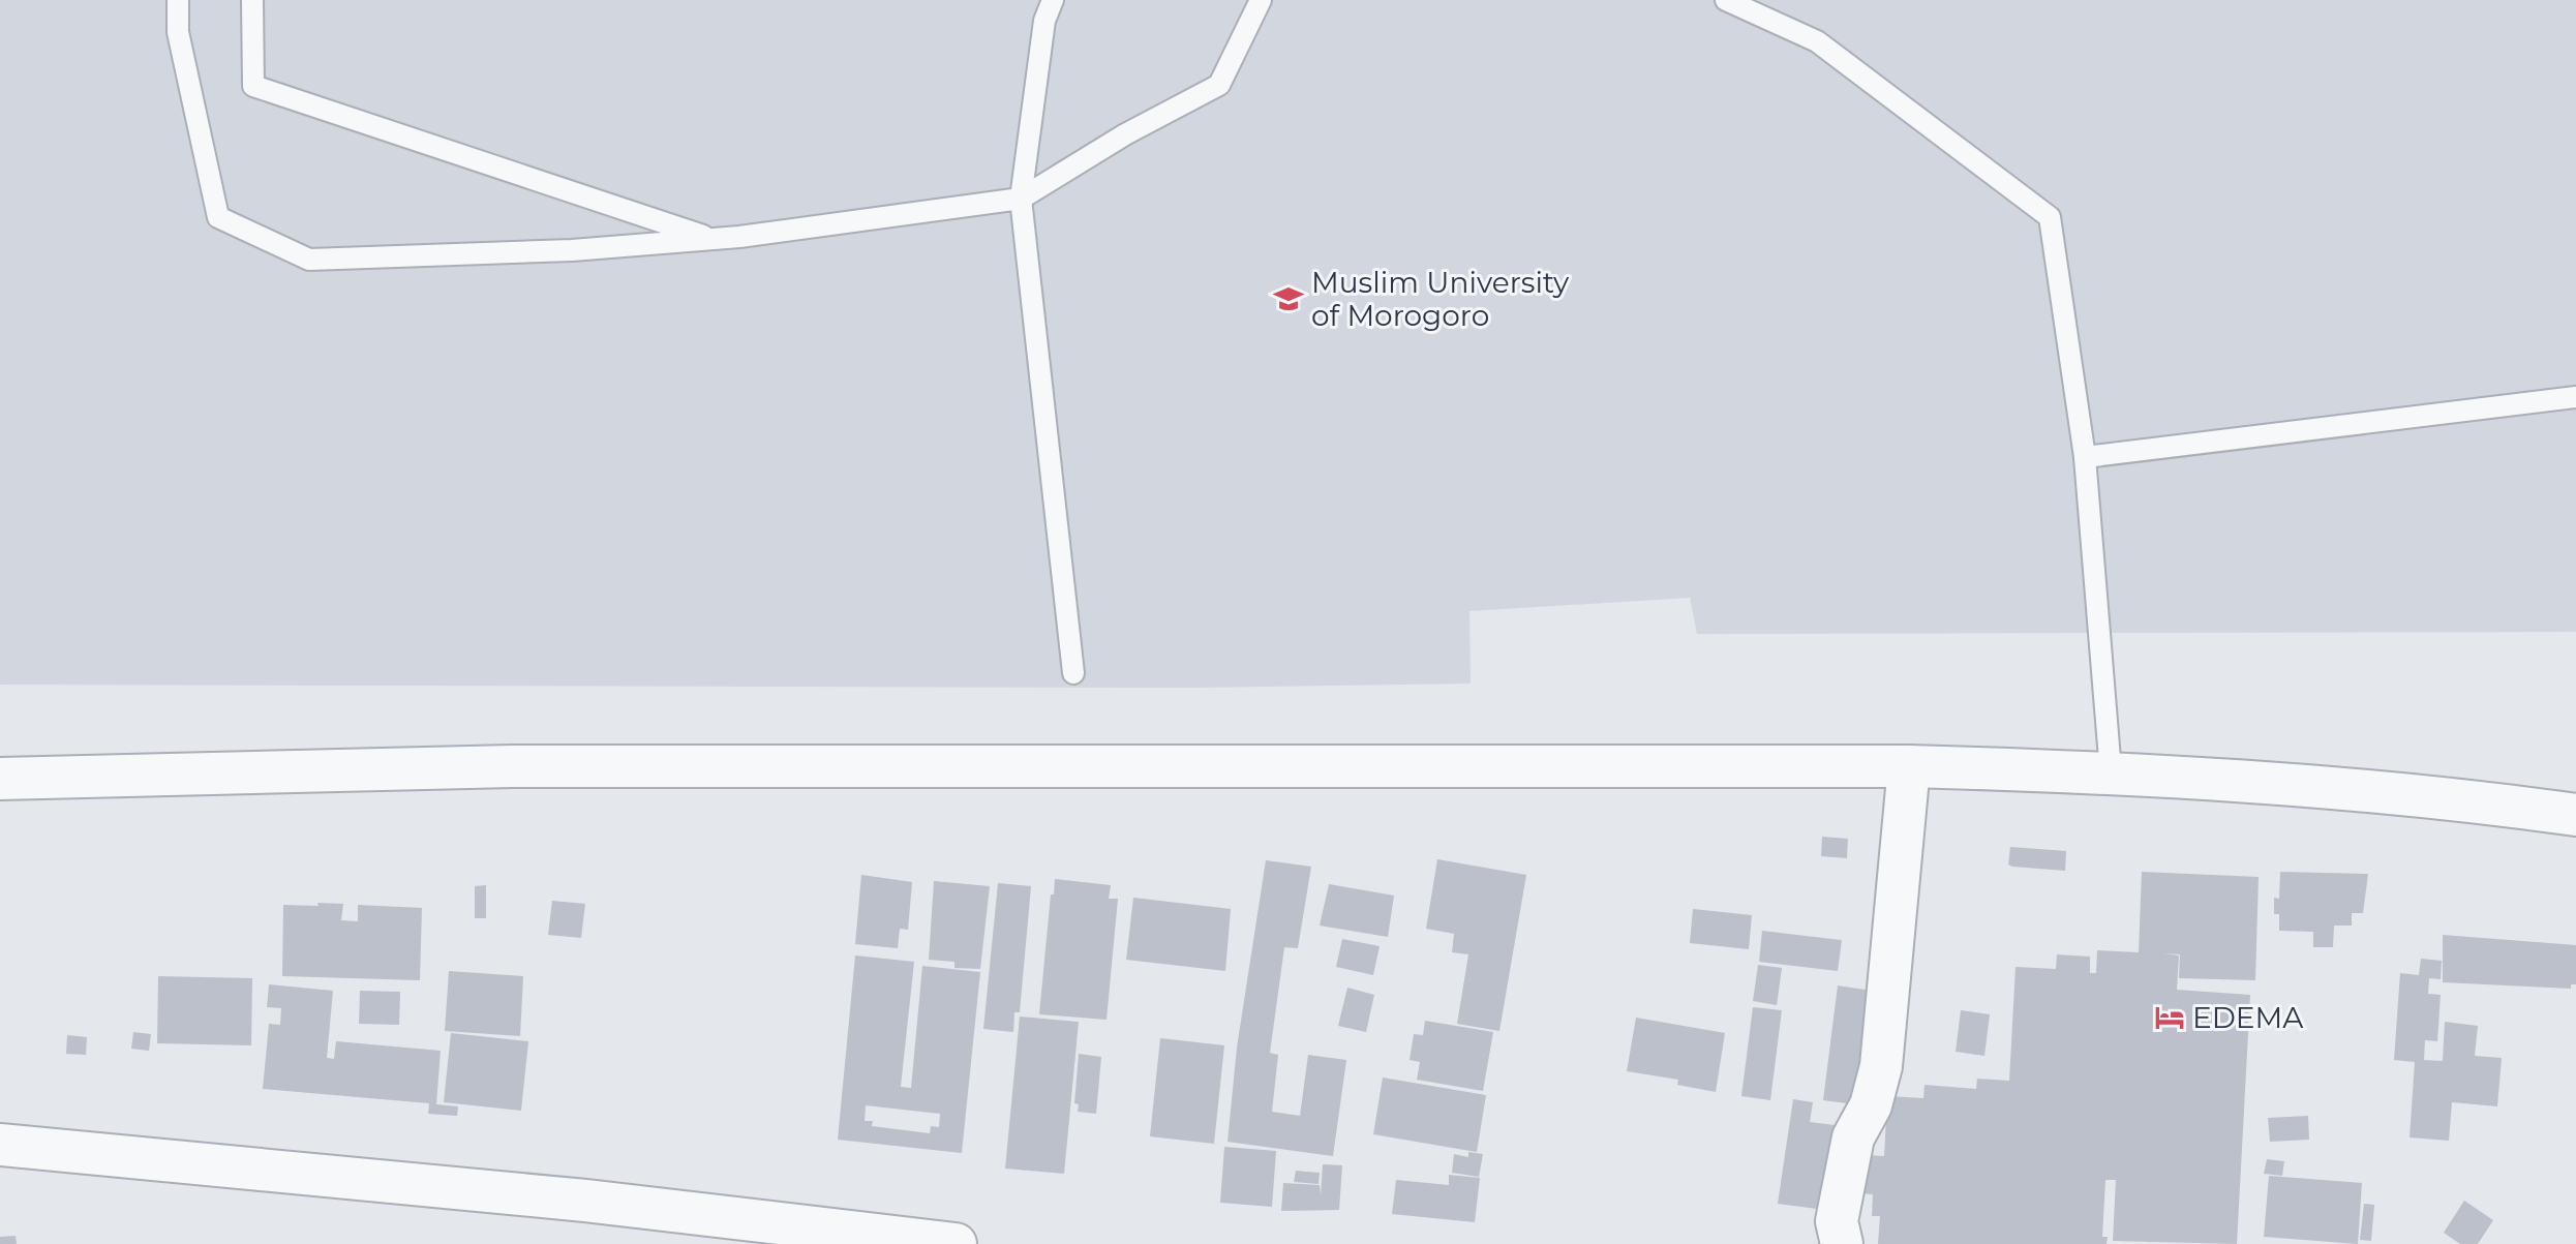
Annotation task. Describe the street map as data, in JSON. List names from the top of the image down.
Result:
{
  "places": {
    "school or university": ["Muslim University of Morogoro"],
    "hotel": ["EDEMA"]
  }
}
